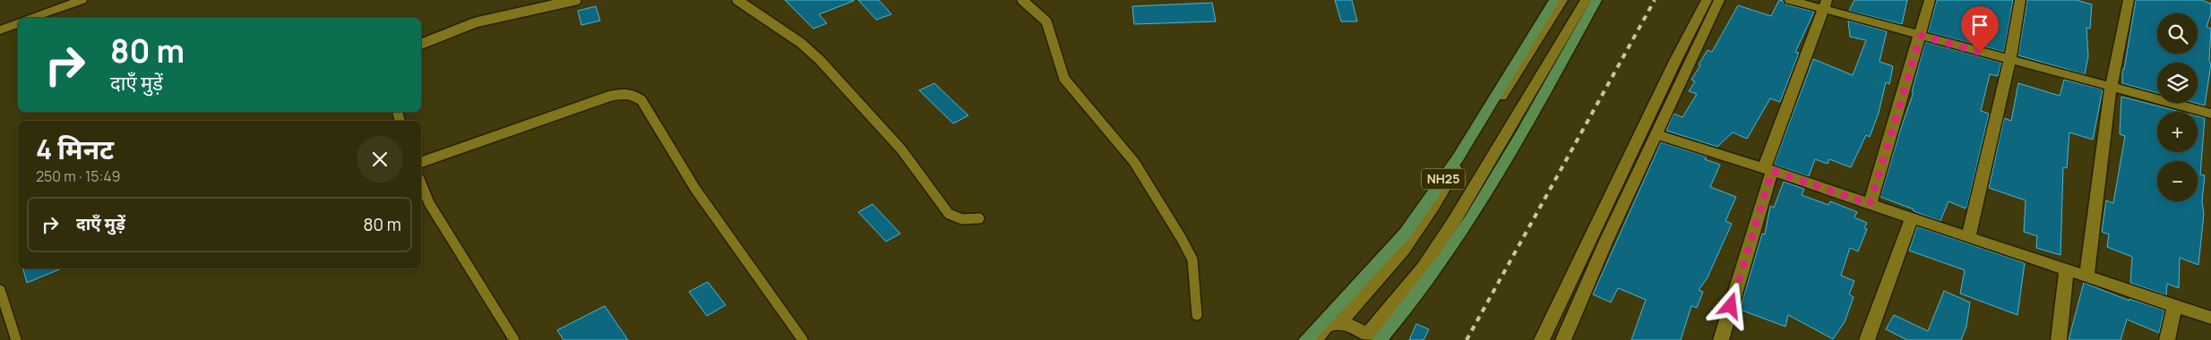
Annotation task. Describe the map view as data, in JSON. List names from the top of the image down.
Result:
{
  "streets": {
    "main road": ["NH25"]
  },
  "page": {
    "map_buttons": ["+", "−"],
    "turn": ["80 m", "दाएँ मुड़ें"],
    "heading": ["4 मिनट", "250 m · 15:49"],
    "list": [
      {
        "name": "दाएँ मुड़ें",
        "value": "80 m"
      }
    ]
  }
}
